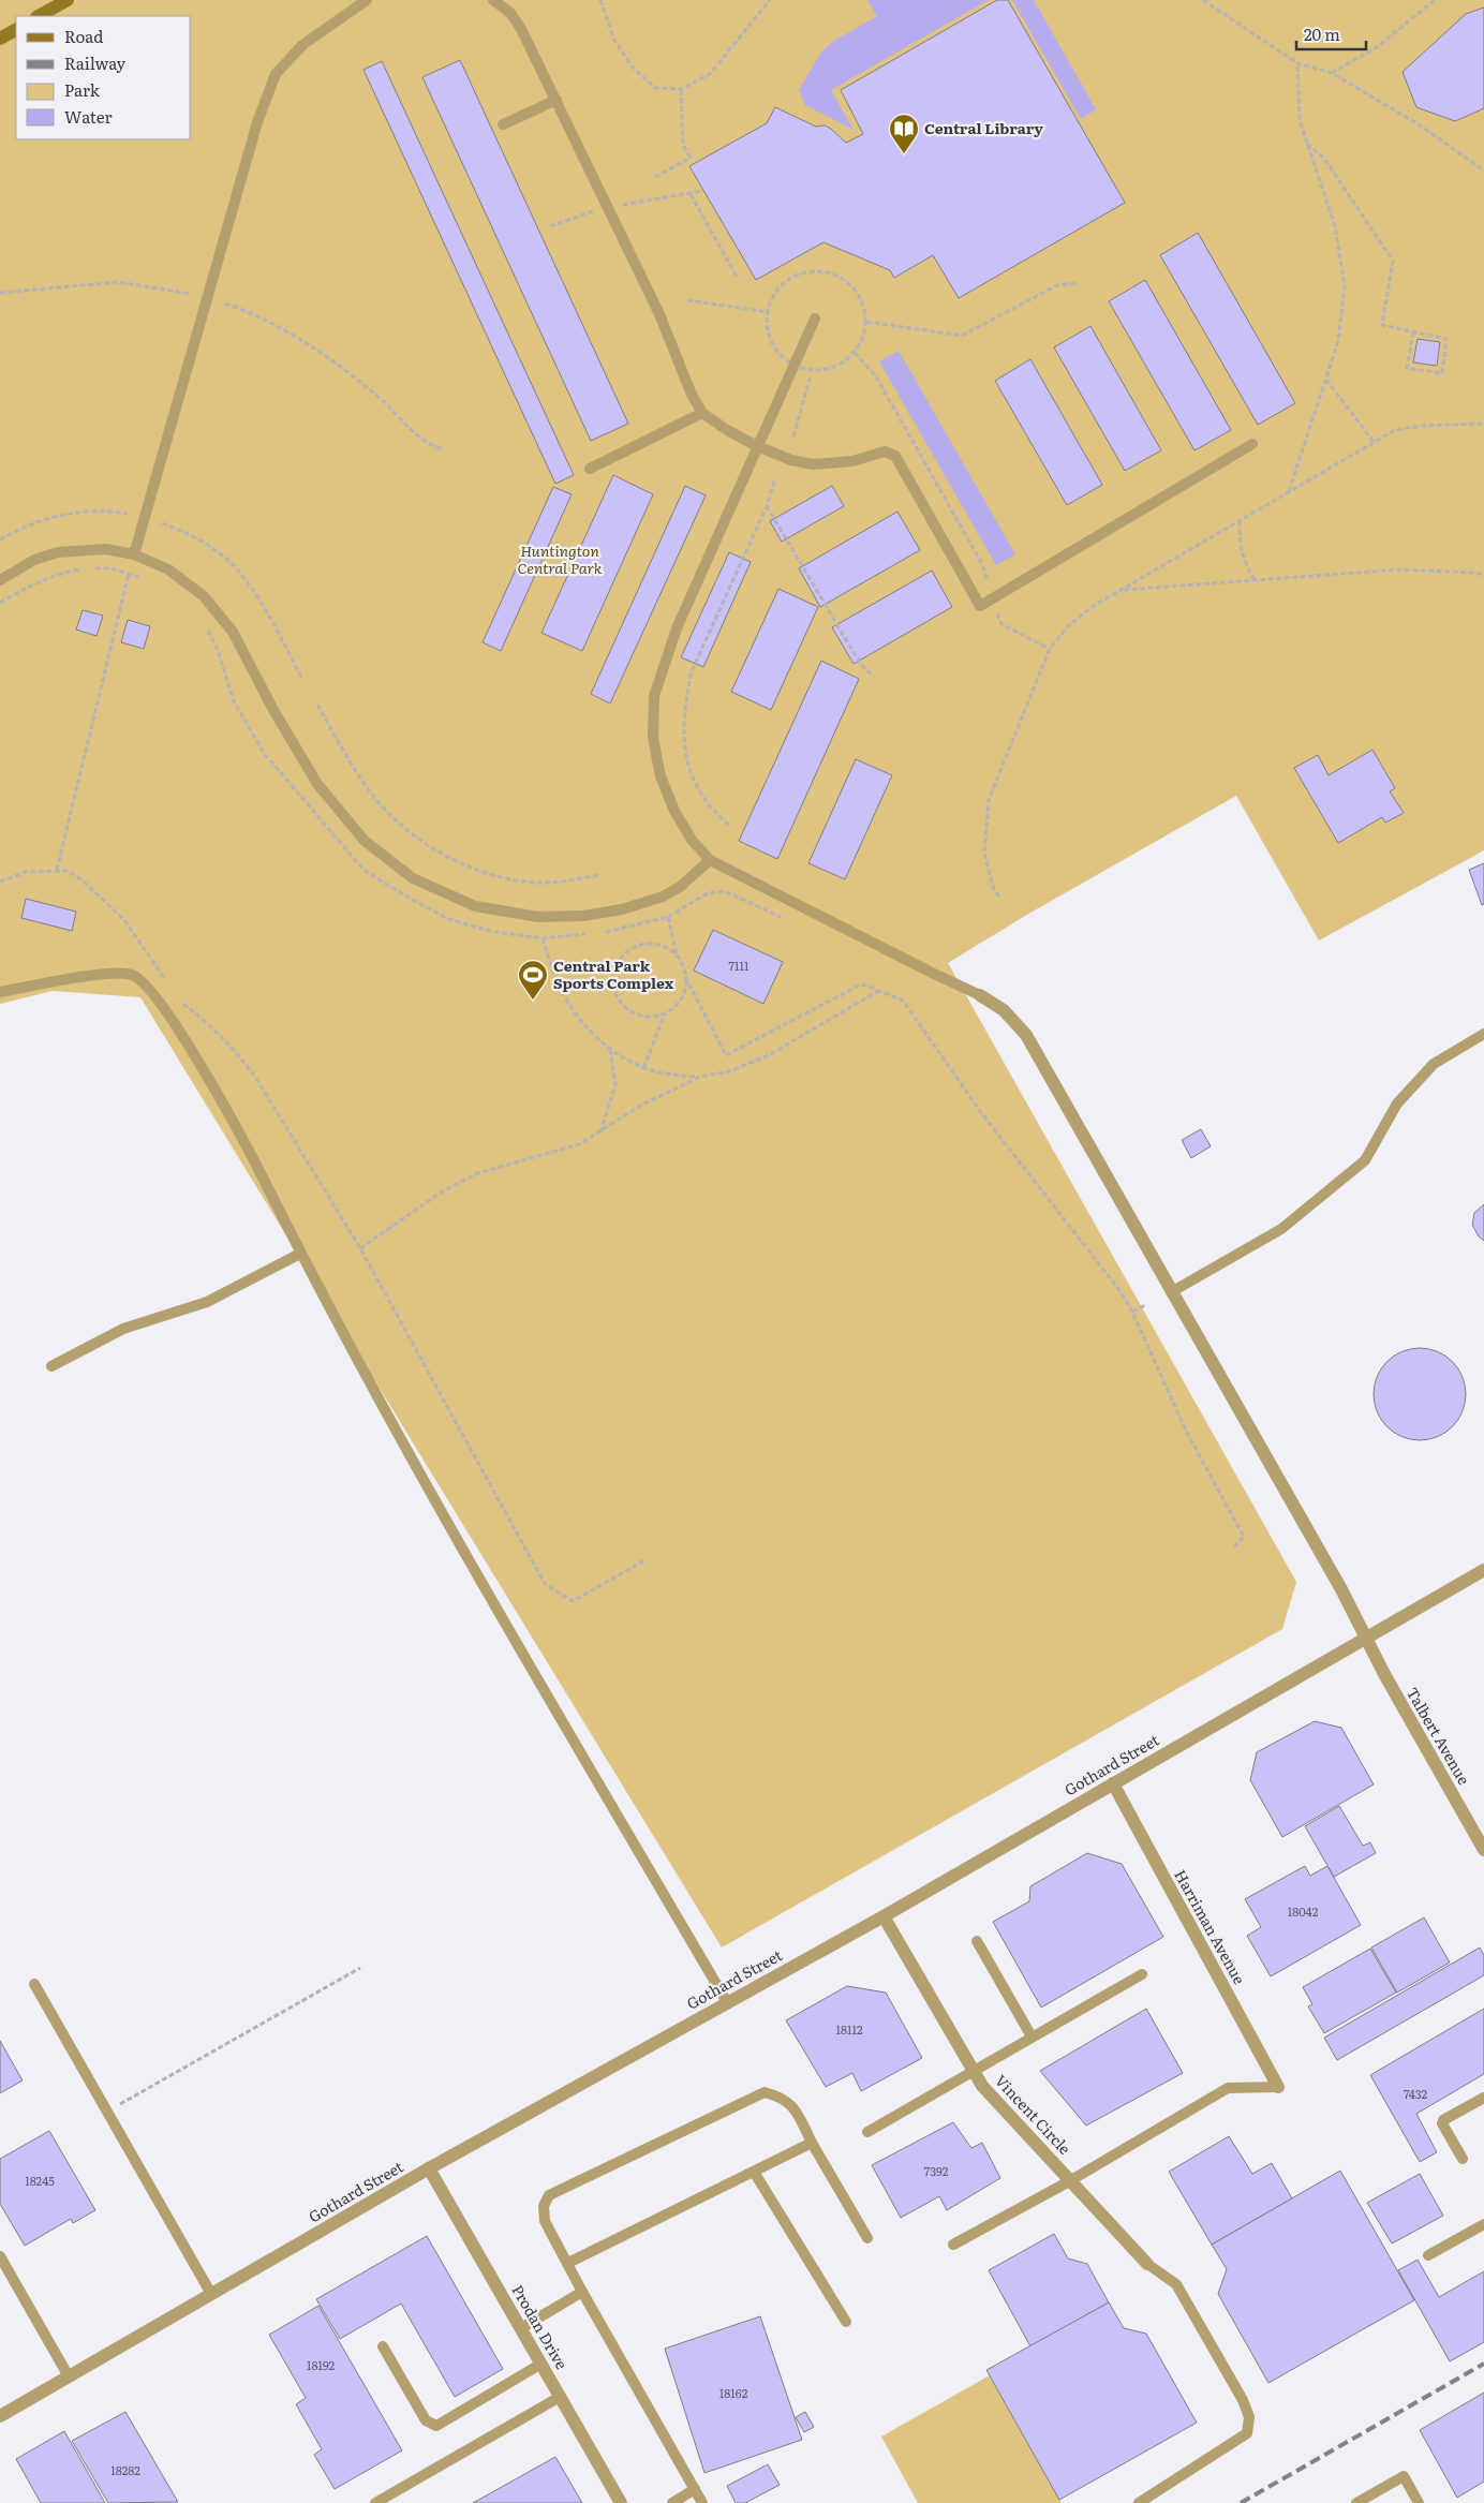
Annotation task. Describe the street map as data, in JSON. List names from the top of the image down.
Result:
{
  "streets": {
    "street": [
      "Talbert Avenue",
      "Gothard Street",
      "Harriman Avenue",
      "Vincent Circle",
      "Prodan Drive"
    ]
  },
  "crossings": [
    ["Talbert Avenue", "Gothard Street"],
    ["Gothard Street", "Harriman Avenue"],
    ["Gothard Street", "Vincent Circle"],
    ["Gothard Street", "Prodan Drive"]
  ],
  "parks": ["Huntington Central Park"],
  "places": {
    "library": ["Central Library"],
    "sports": ["Central Park Sports Complex"]
  },
  "house_numbers": [
    "7111",
    "18042",
    "18112",
    "7432",
    "7392",
    "18245",
    "18192",
    "18162",
    "18282"
  ],
  "legend": [
    "Road",
    "Railway",
    "Park",
    "Water"
  ],
  "scale_bar": "20 m"
}
